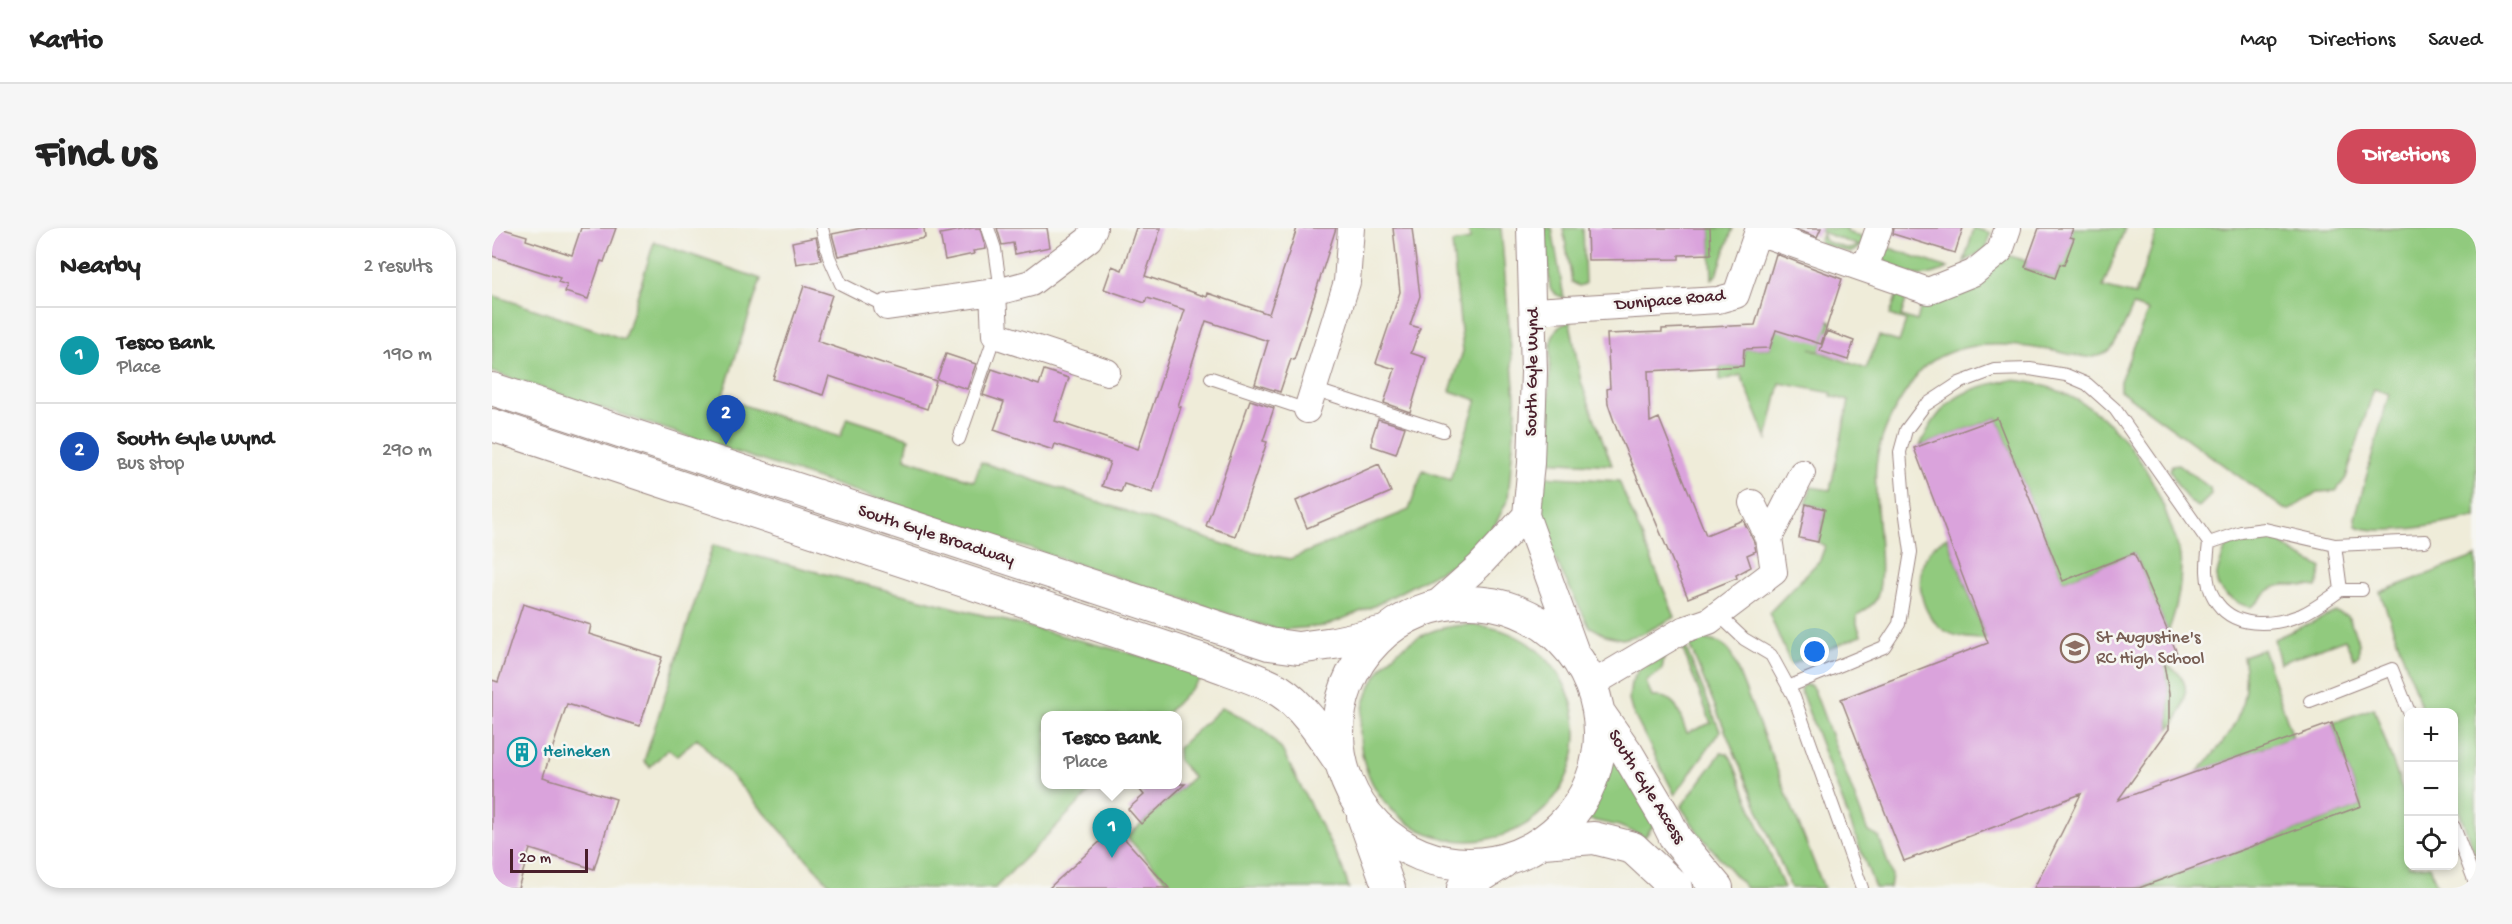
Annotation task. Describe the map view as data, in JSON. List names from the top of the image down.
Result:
{
  "streets": {
    "street": [
      "Dunipace Road",
      "South Gyle Wynd",
      "South Gyle Broadway",
      "South Gyle Access"
    ]
  },
  "crossings": [
    ["Dunipace Road", "South Gyle Wynd"],
    ["South Gyle Wynd", "South Gyle Access"],
    ["South Gyle Broadway", "South Gyle Access"]
  ],
  "places": {
    "school or university": ["St Augustine's RC High School"],
    "building": ["Heineken"]
  },
  "scale_bar": "20 m",
  "page": {
    "header": "Kartio",
    "nav": ["Map", "Directions", "Saved"],
    "buttons": "Directions",
    "title": "Find us",
    "heading": ["Nearby", "2 results"],
    "list": [
      {
        "mark": "1",
        "name": "Tesco Bank",
        "note": "Place",
        "value": "190 m"
      },
      {
        "mark": "2",
        "name": "South Gyle Wynd",
        "note": "Bus stop",
        "value": "290 m"
      }
    ],
    "pins": ["2", "1"],
    "map_buttons": ["+", "−"],
    "popup": ["Tesco Bank", "Place"],
    "scale": "20 m"
  }
}
